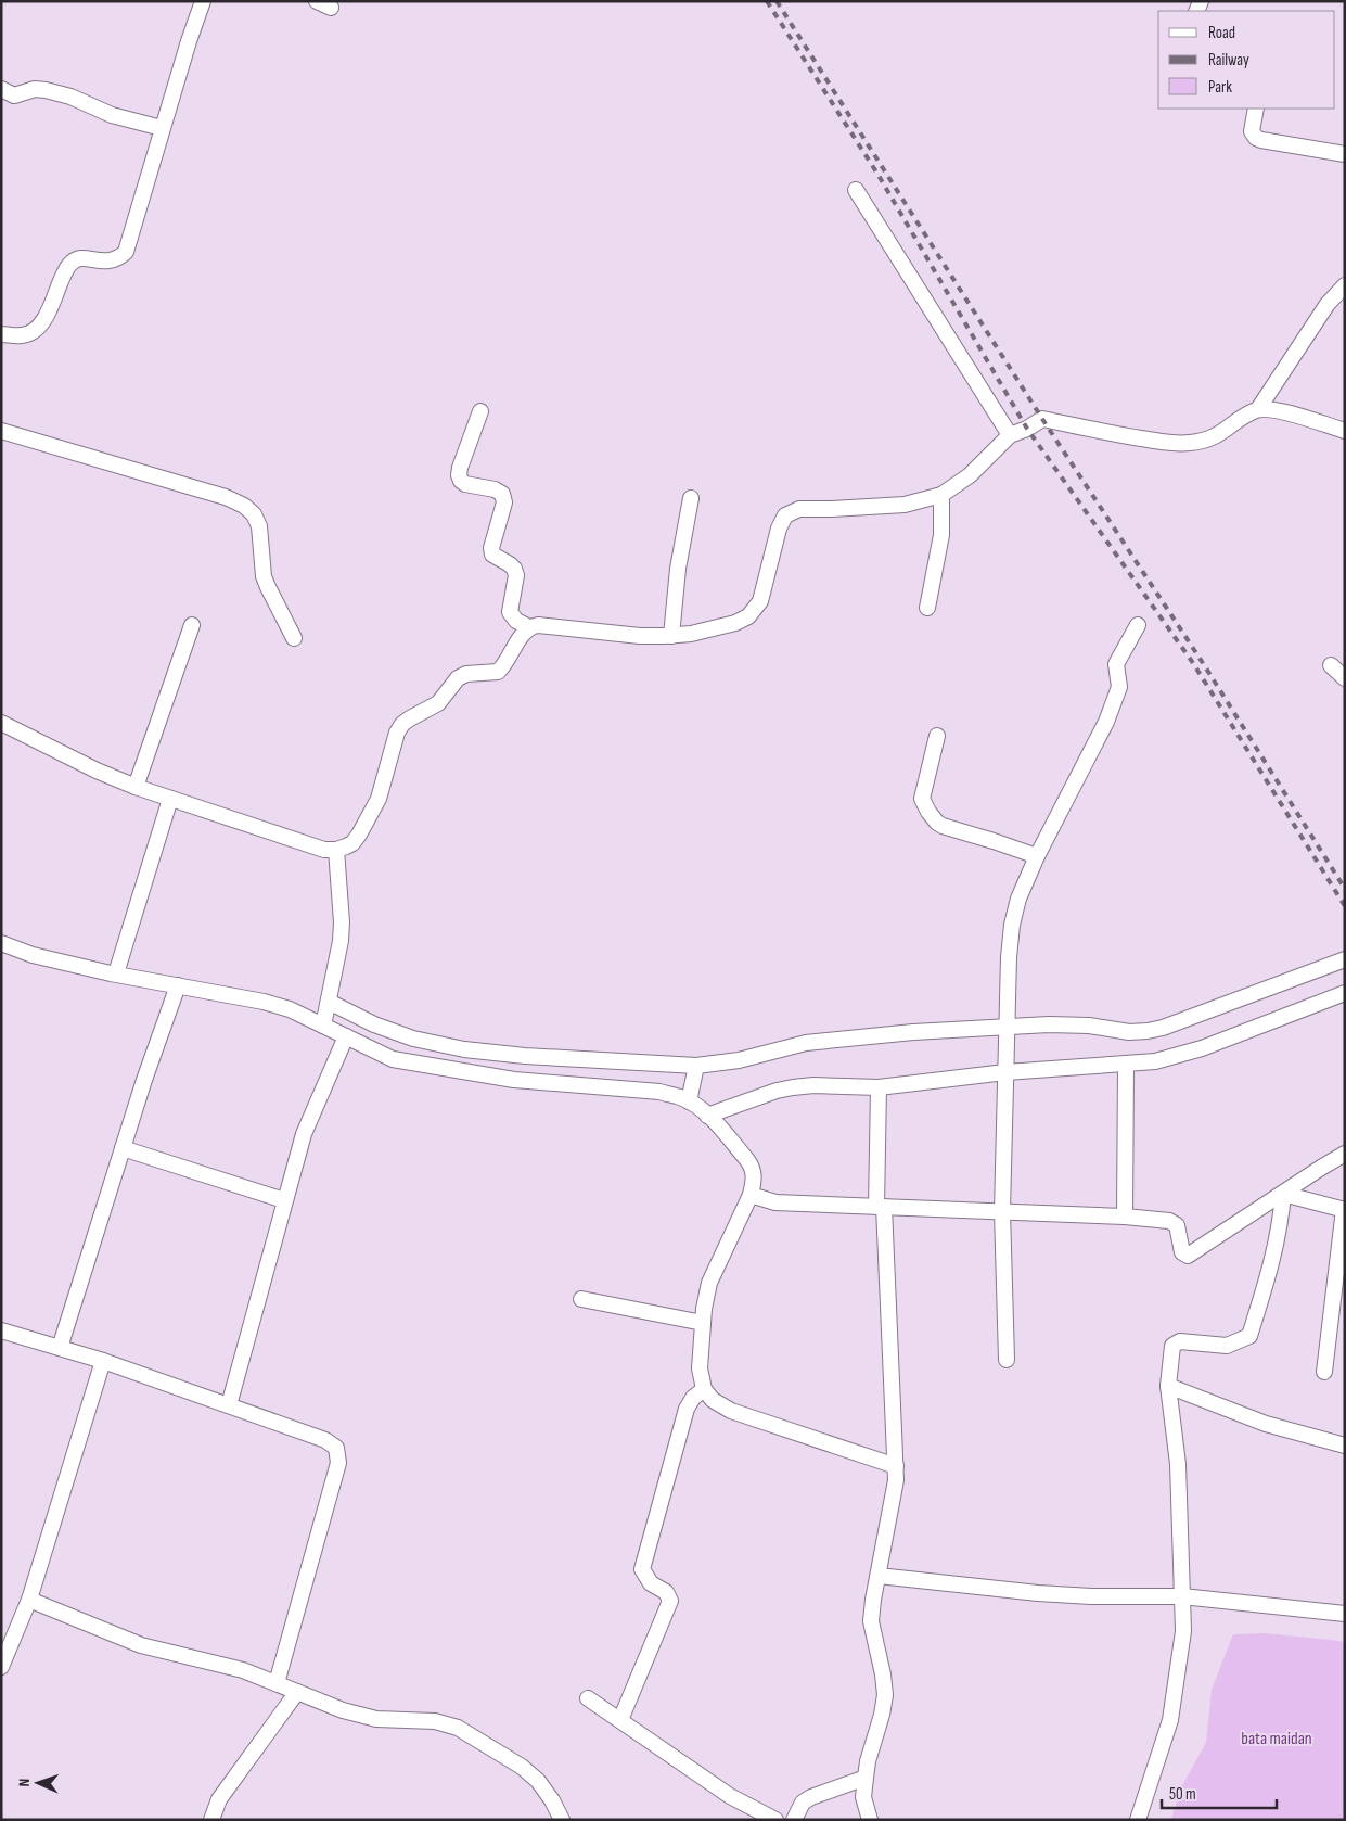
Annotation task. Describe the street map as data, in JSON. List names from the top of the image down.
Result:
{
  "parks": ["bata maidan"],
  "legend": ["Road", "Railway", "Park"],
  "scale_bar": "50 m",
  "north": "left"
}
